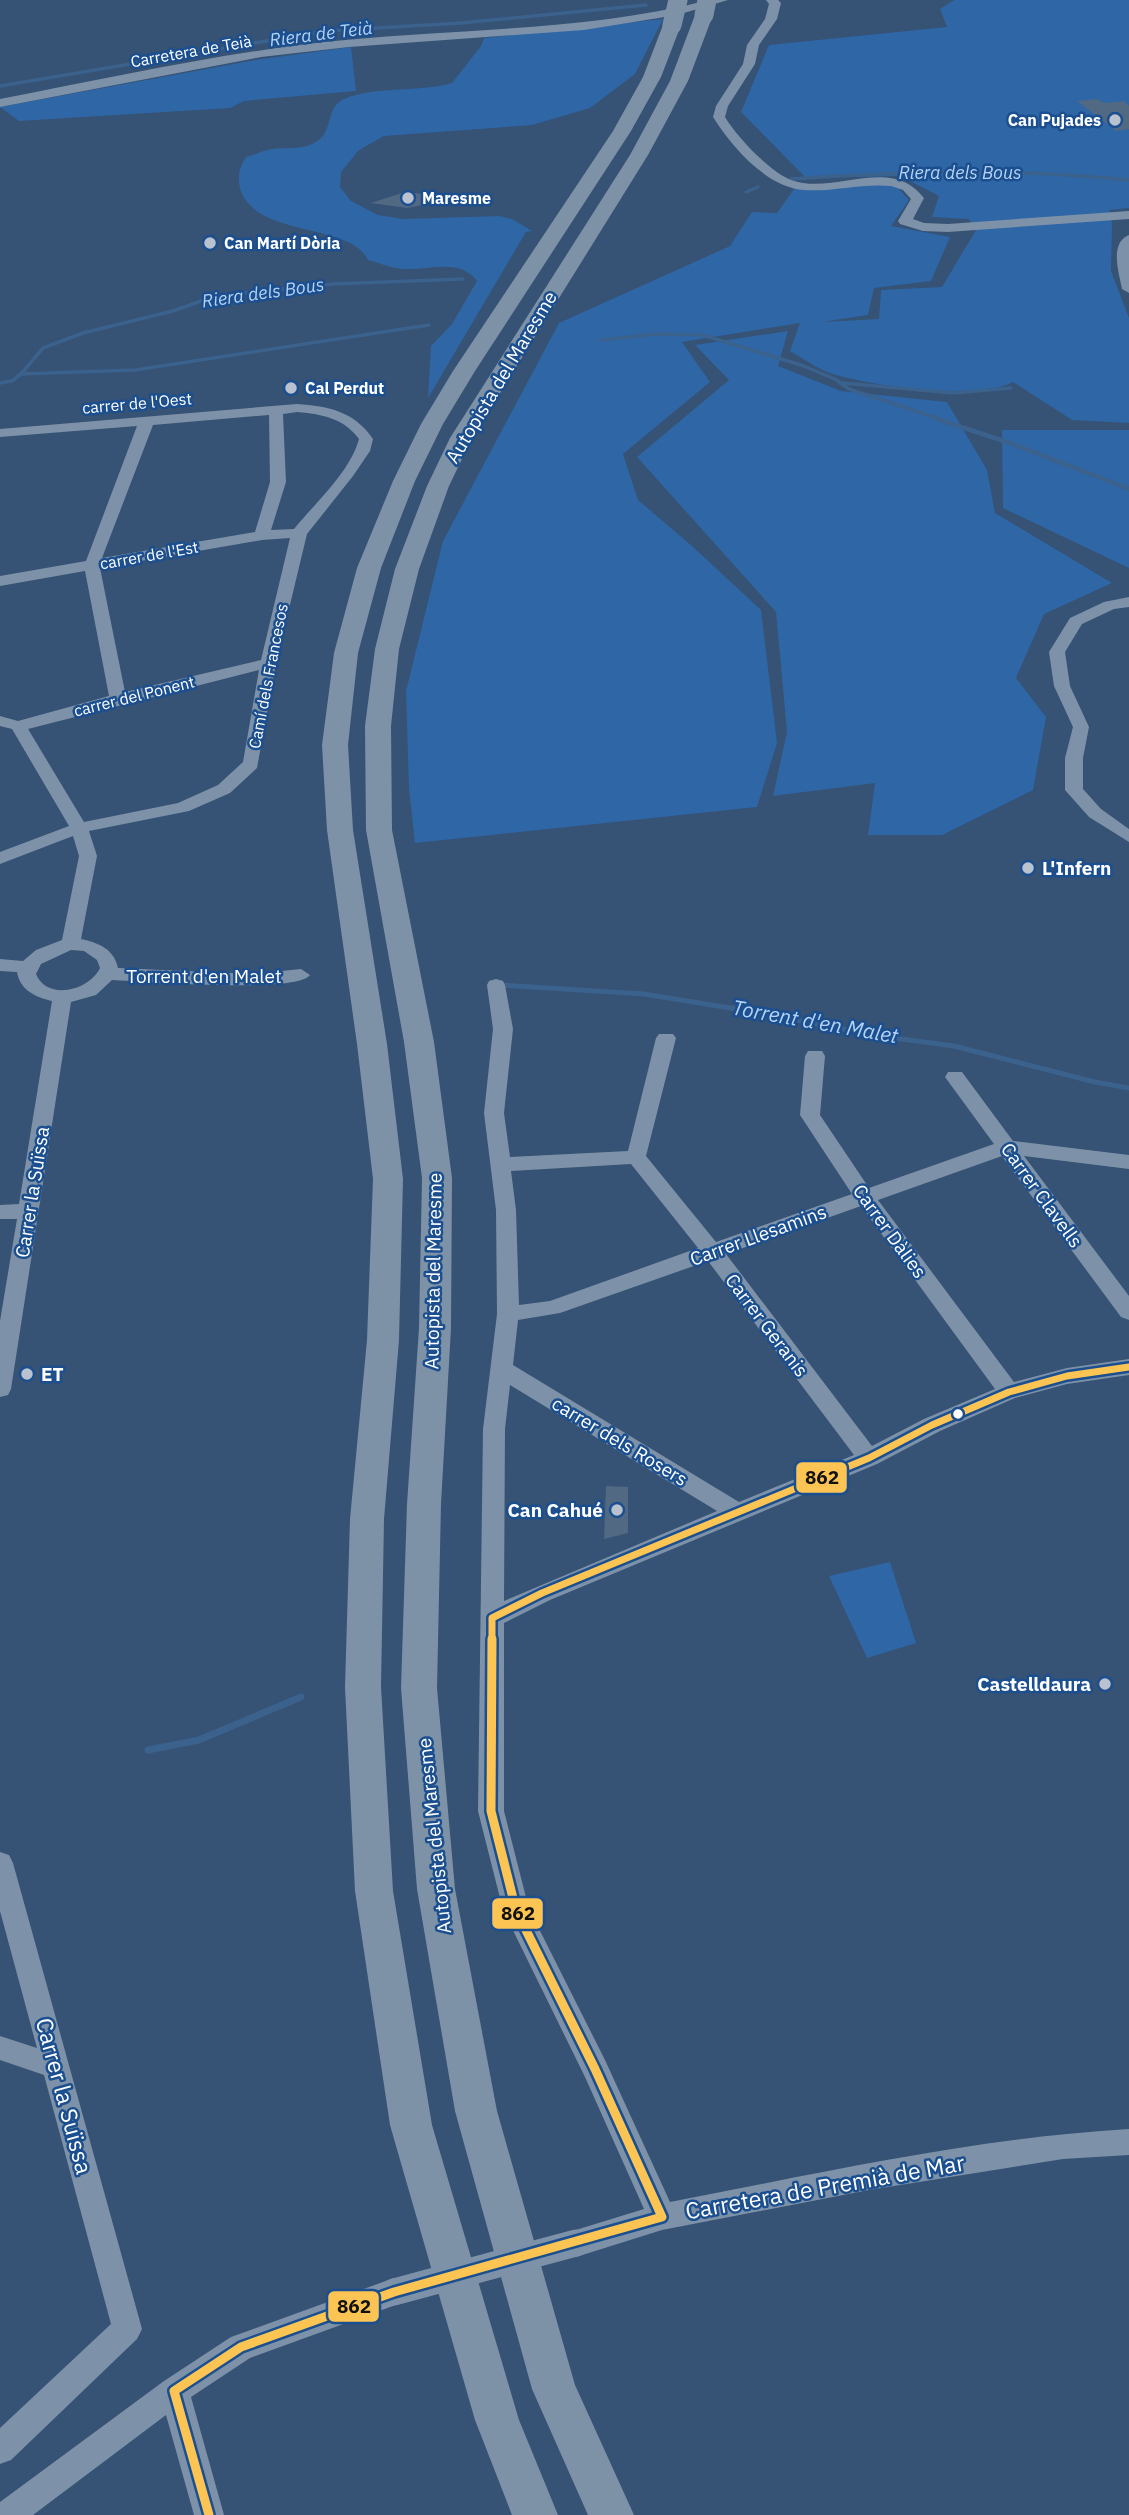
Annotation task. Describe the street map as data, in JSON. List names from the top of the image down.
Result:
{
  "streets": {
    "highway": ["Autopista del Maresme"],
    "street": [
      "Carretera de Teià",
      "carrer de l'Oest",
      "carrer de l'Est",
      "Camí dels Francesos",
      "carrer del Ponent",
      "Torrent d'en Malet",
      "Carrer la Suïssa",
      "Carrer Clavells",
      "Carrer Dàlies",
      "Carrer Llesamins",
      "Carrer Geranis",
      "carrer dels Rosers",
      "Carretera de Premià de Mar"
    ]
  },
  "crossings": [
    ["Carretera de Teià", "Autopista del Maresme"],
    ["carrer de l'Oest", "Camí dels Francesos"],
    ["carrer de l'Est", "Camí dels Francesos"],
    ["Camí dels Francesos", "carrer del Ponent"],
    ["Torrent d'en Malet", "Carrer la Suïssa"],
    ["Carrer Clavells", "Carrer Llesamins"],
    ["Carrer Dàlies", "Carrer Llesamins"],
    ["Carrer Llesamins", "Carrer Geranis"]
  ],
  "water": ["Riera de Teià", "Riera dels Bous", "Torrent d'en Malet"],
  "places": [
    "Can Pujades",
    "Maresme",
    "Can Martí Dòria",
    "Cal Perdut",
    "L'Infern",
    "ET",
    "Can Cahué",
    "Castelldaura"
  ],
  "lines": ["transit line 862"]
}
